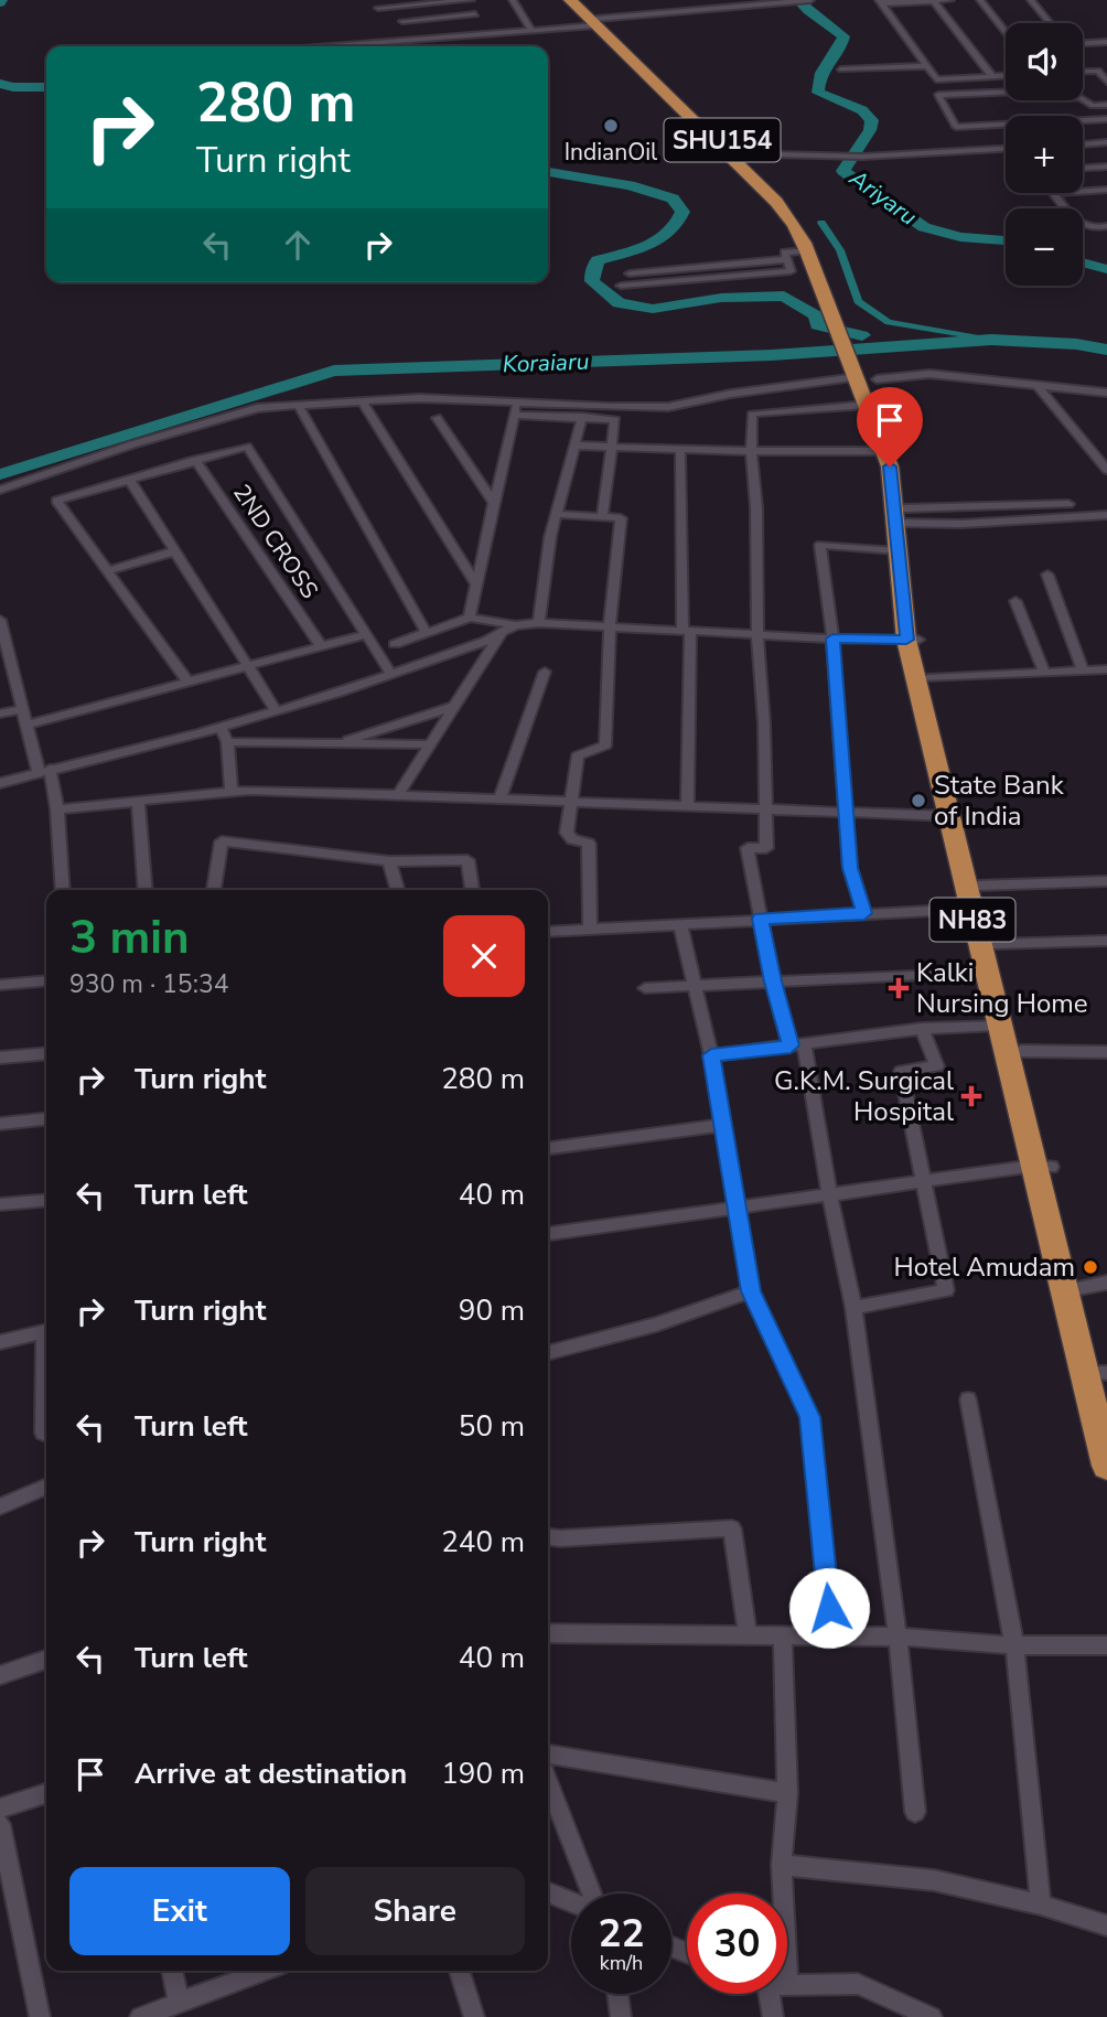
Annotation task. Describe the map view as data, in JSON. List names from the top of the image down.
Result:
{
  "streets": {
    "highway": ["SHU154", "NH83"],
    "street": ["2ND CROSS"]
  },
  "crossings": [
    ["SHU154", "NH83"]
  ],
  "water": ["Ariyaru", "Koraiaru"],
  "places": {
    "other": ["IndianOil", "State Bank of India", "Hotel Amudam"],
    "health": ["Kalki Nursing Home", "G.K.M. Surgical Hospital"]
  },
  "page": {
    "map_buttons": ["+", "−"],
    "turn": ["280 m", "Turn right"],
    "heading": ["3 min", "930 m · 15:34"],
    "list": [
      {
        "name": "Turn right",
        "value": "280 m"
      },
      {
        "name": "Turn left",
        "value": "40 m"
      },
      {
        "name": "Turn right",
        "value": "90 m"
      },
      {
        "name": "Turn left",
        "value": "50 m"
      },
      {
        "name": "Turn right",
        "value": "240 m"
      },
      {
        "name": "Turn left",
        "value": "40 m"
      },
      {
        "name": "Arrive at destination",
        "value": "190 m"
      }
    ],
    "buttons": ["Exit", "Share"],
    "speed": "22 km/h",
    "limit": "30"
  }
}
